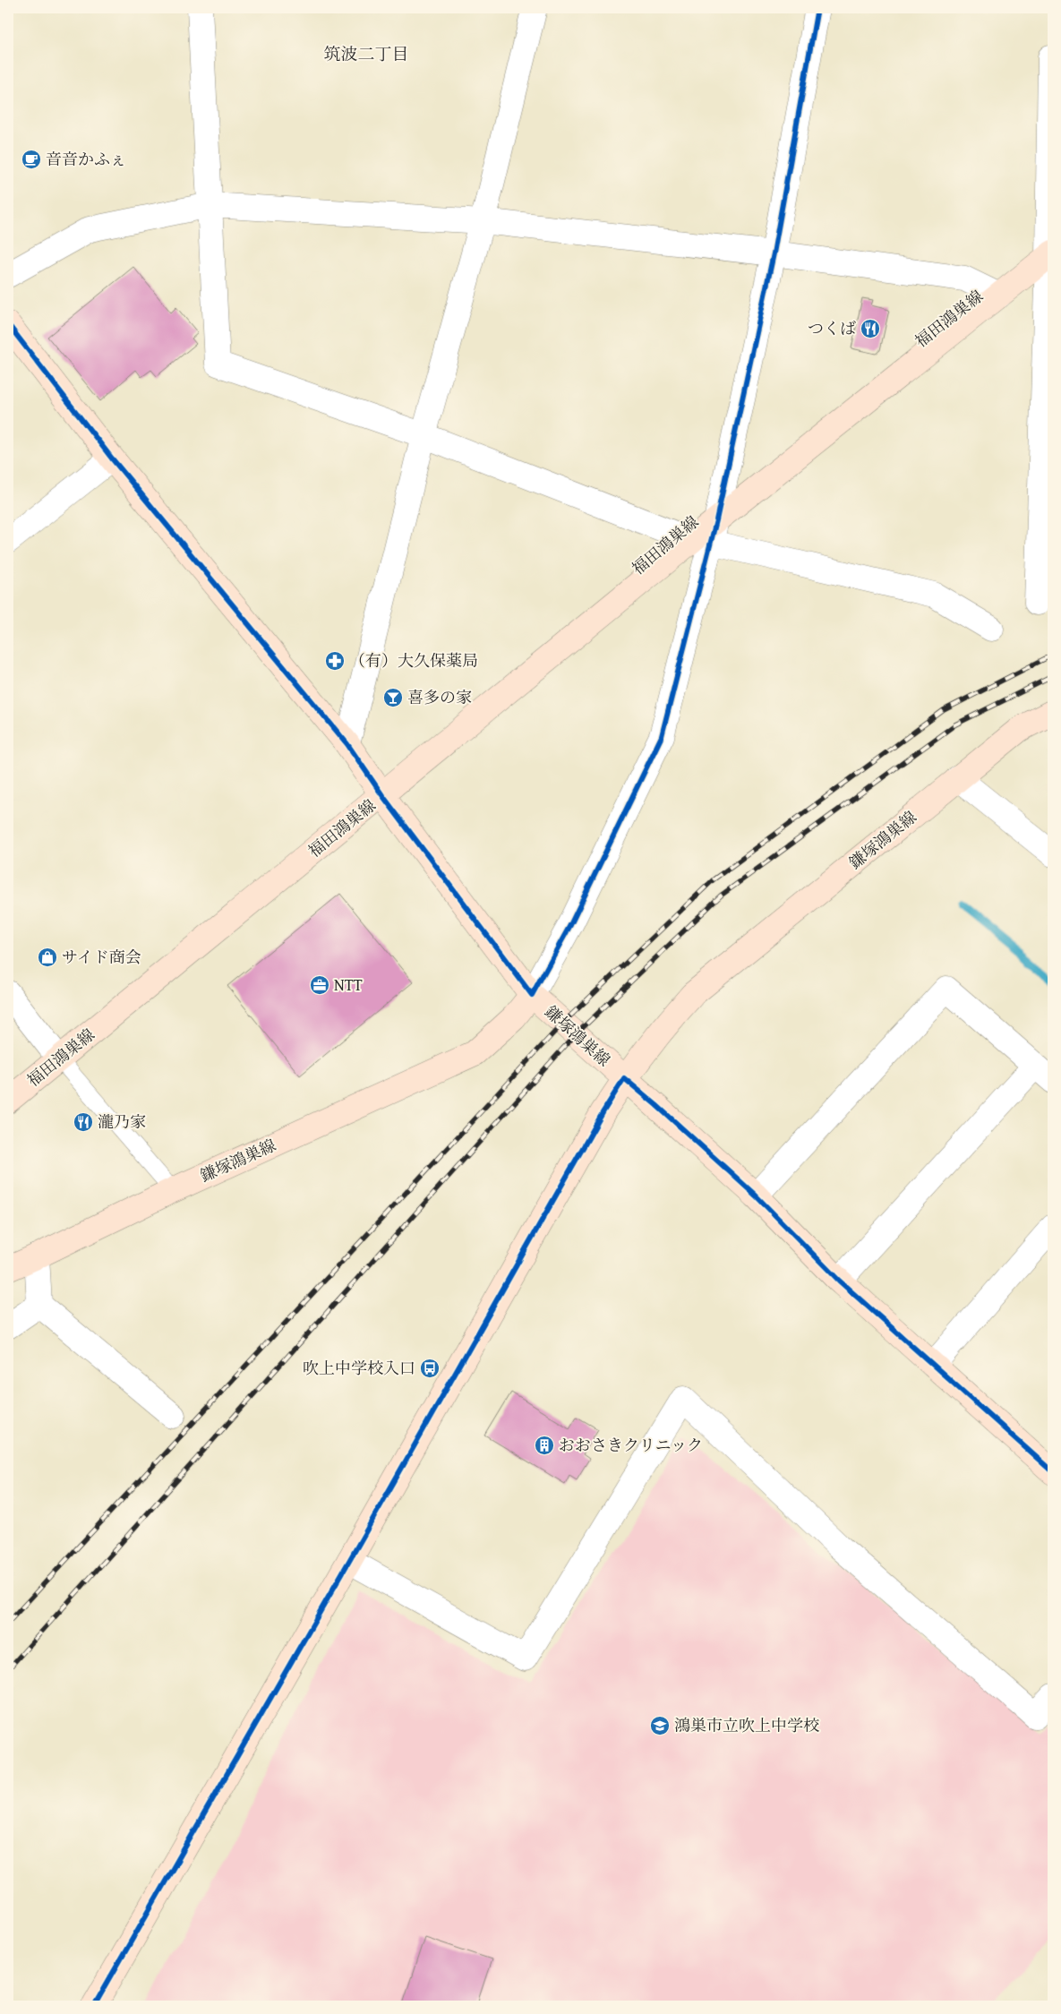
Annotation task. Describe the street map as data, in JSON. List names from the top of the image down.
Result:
{
  "streets": {
    "main road": ["福田鴻巣線", "鎌塚鴻巣線"]
  },
  "districts": ["筑波二丁目"],
  "places": {
    "cafe": ["音音かふぇ"],
    "restaurant": ["つくば", "瀧乃家"],
    "pharmacy": ["（有）大久保薬局"],
    "bar": ["喜多の家"],
    "shop": ["サイド商会"],
    "office": ["NTT"],
    "bus stop": ["吹上中学校入口"],
    "building": ["おおさきクリニック"],
    "school or university": ["鴻巣市立吹上中学校"]
  }
}
